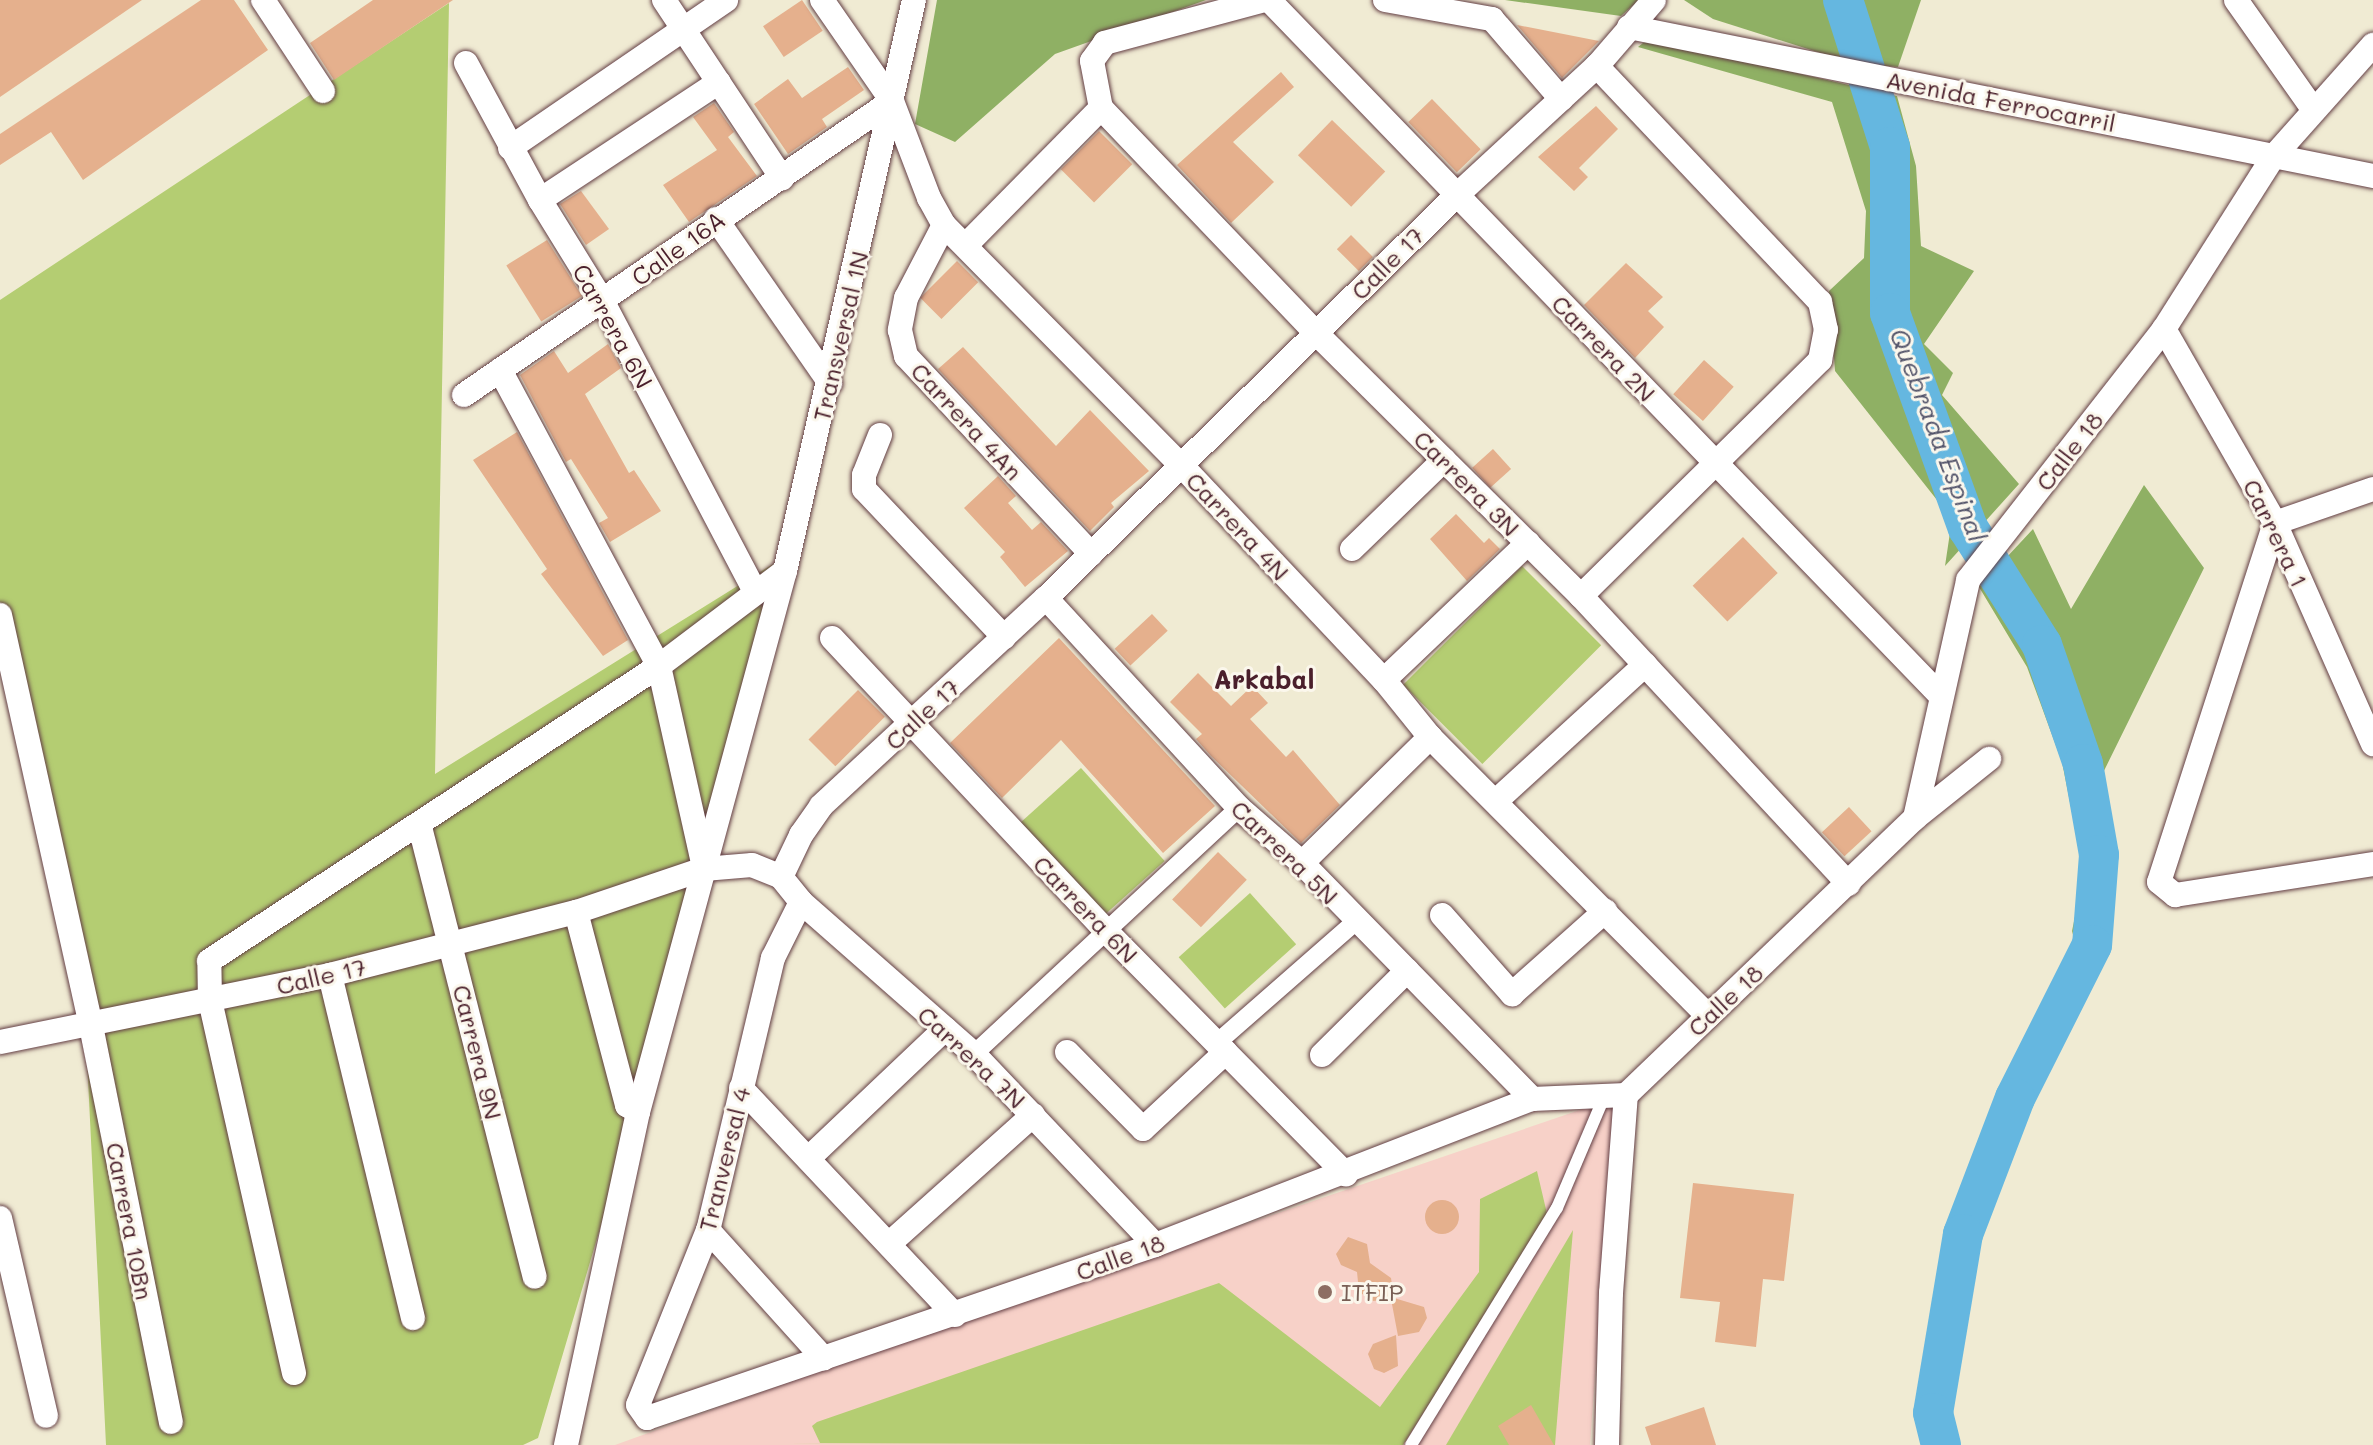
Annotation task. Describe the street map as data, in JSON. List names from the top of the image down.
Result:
{
  "streets": {
    "street": [
      "Avenida Ferrocarril",
      "Calle 16A",
      "Calle 17",
      "Carrera 6N",
      "Transversal 1N",
      "Carrera 2N",
      "Carrera 4An",
      "Calle 18",
      "Carrera 3N",
      "Carrera 4N",
      "Carrera 1",
      "Carrera 5N",
      "Carrera 9N",
      "Carrera 7N",
      "Tranversal 4",
      "Carrera 10Bn"
    ]
  },
  "crossings": [
    ["Avenida Ferrocarril", "Calle 17"],
    ["Avenida Ferrocarril", "Calle 18"],
    ["Calle 16A", "Carrera 6N"],
    ["Calle 16A", "Transversal 1N"],
    ["Calle 16A", "Carrera 4N"],
    ["Calle 17", "Carrera 6N"],
    ["Calle 17", "Transversal 1N"],
    ["Calle 17", "Carrera 2N"],
    ["Calle 17", "Carrera 4An"],
    ["Calle 17", "Carrera 3N"],
    ["Calle 17", "Carrera 4N"],
    ["Calle 17", "Carrera 5N"],
    ["Calle 17", "Carrera 9N"],
    ["Calle 17", "Carrera 7N"],
    ["Calle 17", "Carrera 10Bn"],
    ["Carrera 6N", "Calle 18"],
    ["Transversal 1N", "Carrera 4N"],
    ["Carrera 2N", "Calle 18"],
    ["Carrera 2N", "Carrera 3N"],
    ["Carrera 4An", "Carrera 4N"],
    ["Calle 18", "Carrera 3N"],
    ["Calle 18", "Carrera 4N"],
    ["Calle 18", "Carrera 1"],
    ["Calle 18", "Carrera 5N"],
    ["Calle 18", "Carrera 7N"],
    ["Calle 18", "Tranversal 4"],
    ["Carrera 7N", "Tranversal 4"]
  ],
  "districts": ["Arkabal"],
  "water": ["Quebrada Espinal"],
  "places": ["ITFIP"]
}
